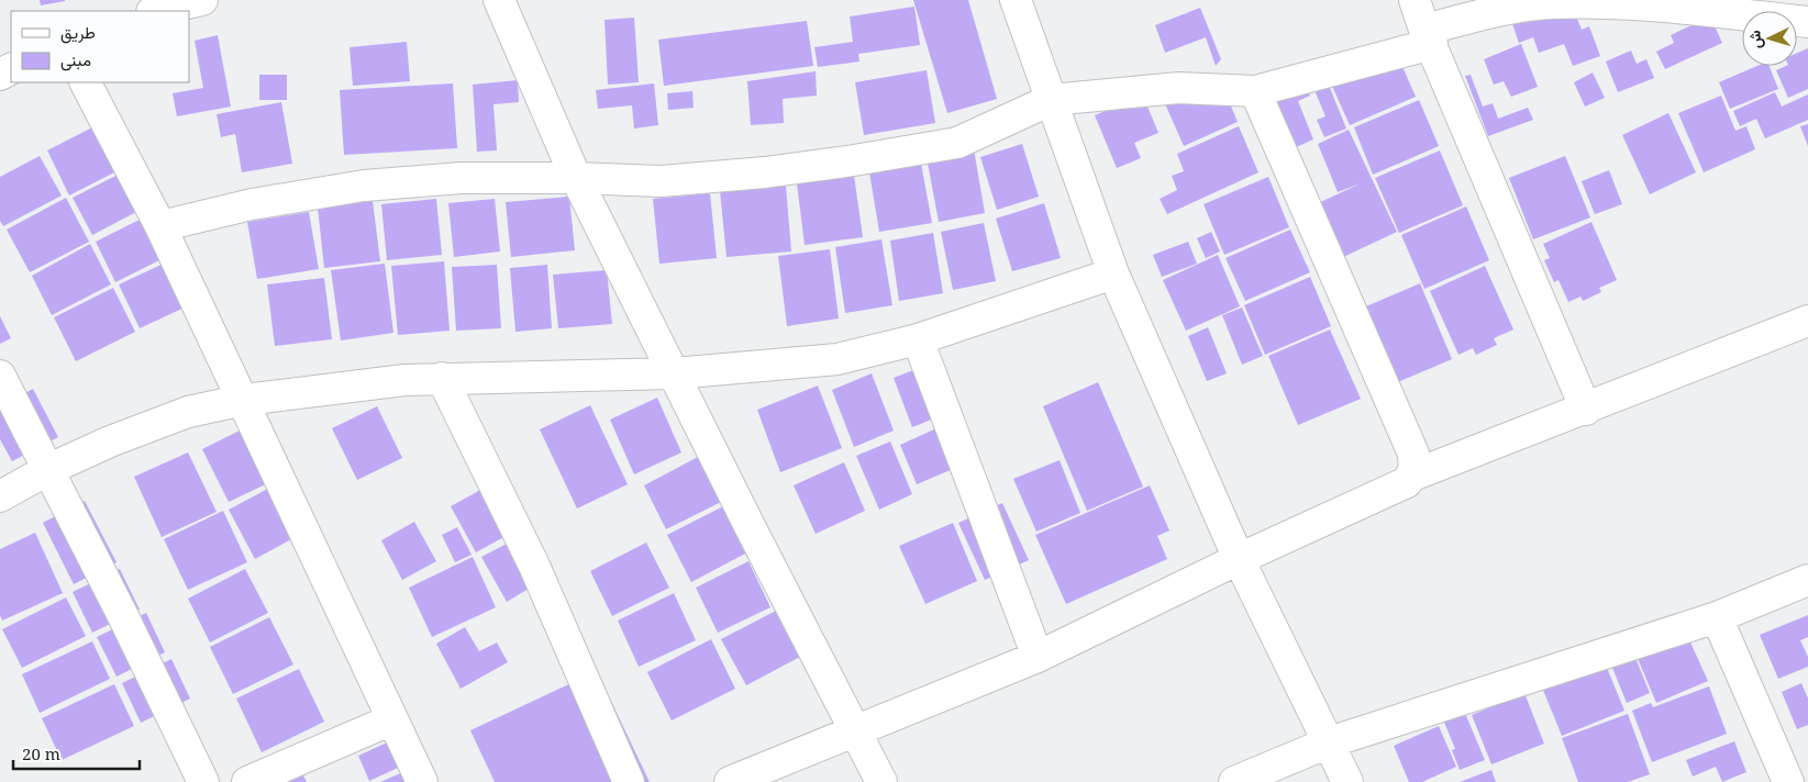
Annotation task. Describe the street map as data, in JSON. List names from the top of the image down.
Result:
{
  "legend": ["طريق", "مبنى"],
  "scale_bar": "20 m",
  "north": "left"
}
